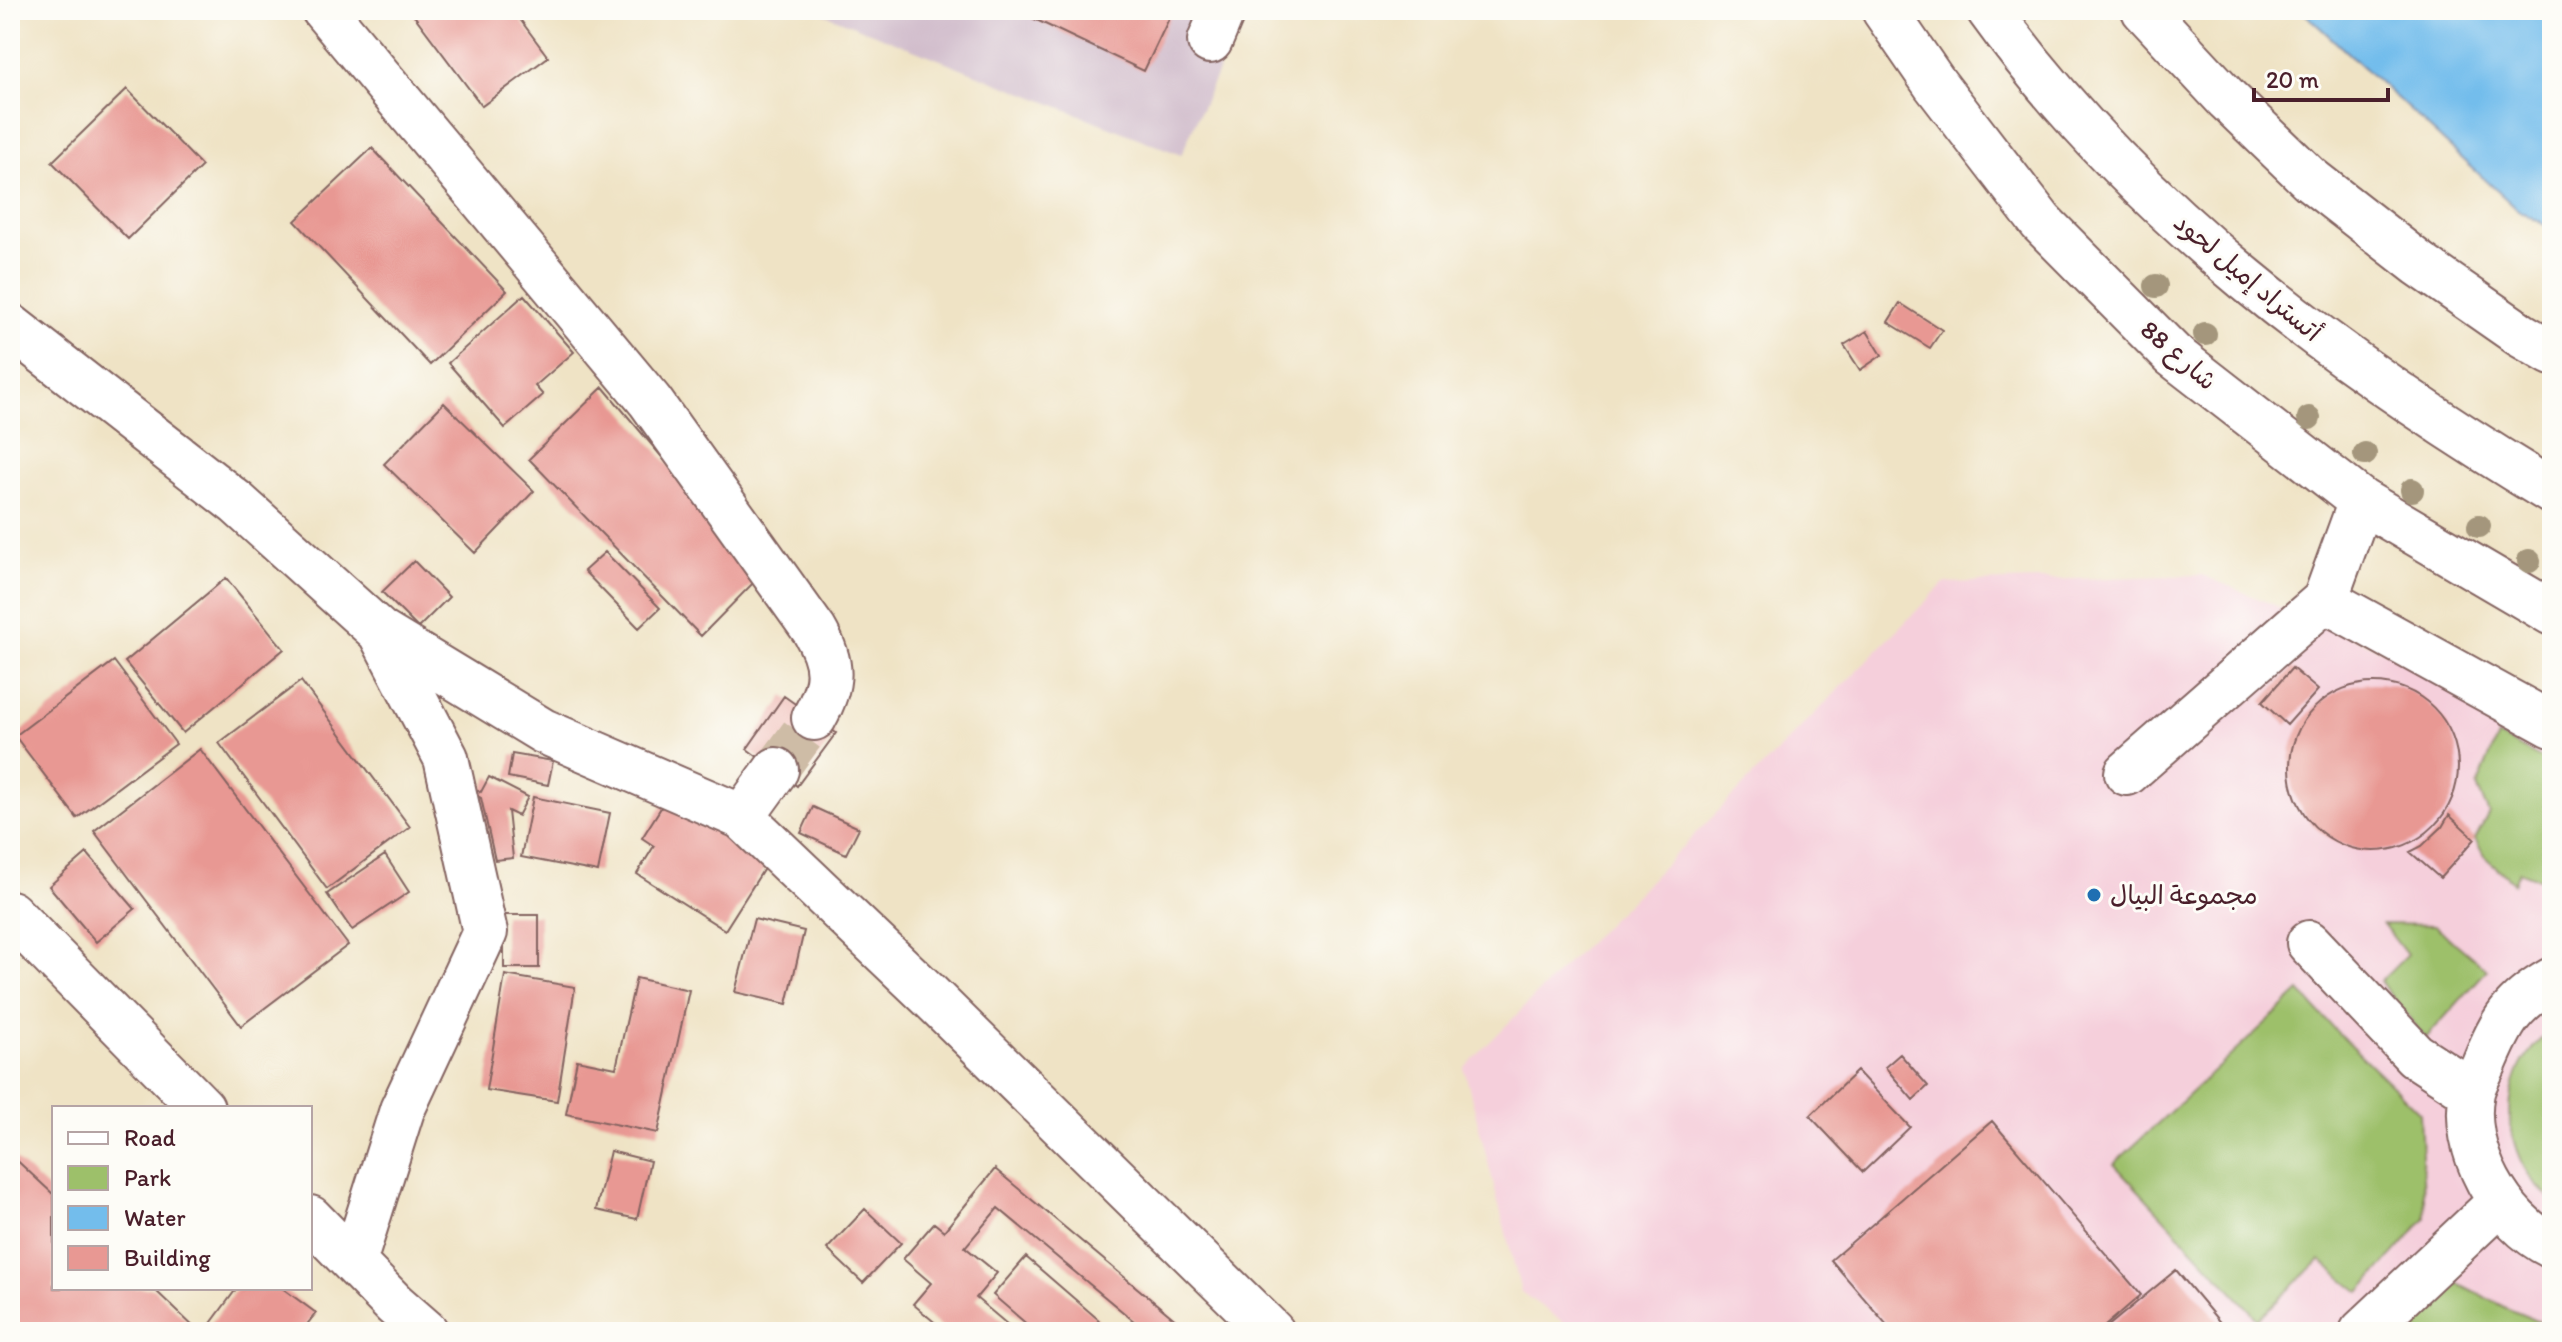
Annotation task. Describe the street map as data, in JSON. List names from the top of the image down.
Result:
{
  "streets": {
    "main road": ["أتستراد إميل لحود", "شارع 88"]
  },
  "places": ["مجموعة البيال"],
  "legend": [
    "Road",
    "Park",
    "Water",
    "Building"
  ],
  "scale_bar": "20 m"
}
